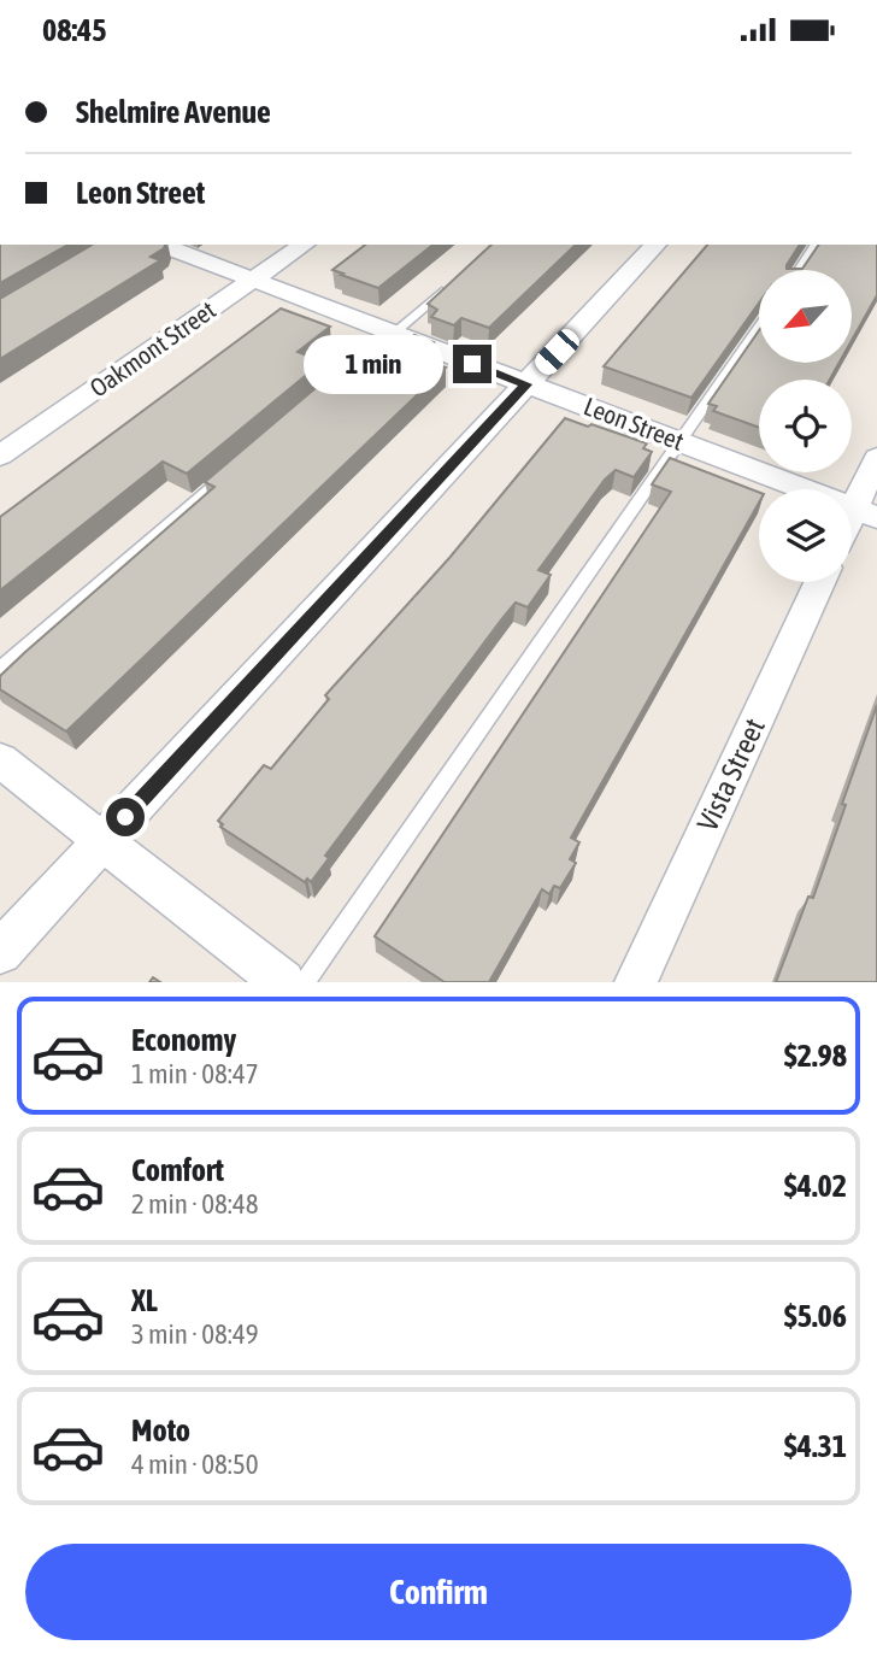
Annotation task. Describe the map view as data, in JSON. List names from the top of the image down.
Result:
{
  "streets": {
    "street": ["Oakmont Street", "Leon Street", "Vista Street"]
  },
  "crossings": [
    ["Oakmont Street", "Leon Street"]
  ],
  "north": "bottom left",
  "page": {
    "status": "08:45",
    "banner": ["Shelmire Avenue", "Leon Street"],
    "bubble": "1 min",
    "list": [
      {
        "name": "Economy",
        "note": "1 min · 08:47",
        "value": "$2.98"
      },
      {
        "name": "Comfort",
        "note": "2 min · 08:48",
        "value": "$4.02"
      },
      {
        "name": "XL",
        "note": "3 min · 08:49",
        "value": "$5.06"
      },
      {
        "name": "Moto",
        "note": "4 min · 08:50",
        "value": "$4.31"
      }
    ],
    "buttons": "Confirm"
  }
}
